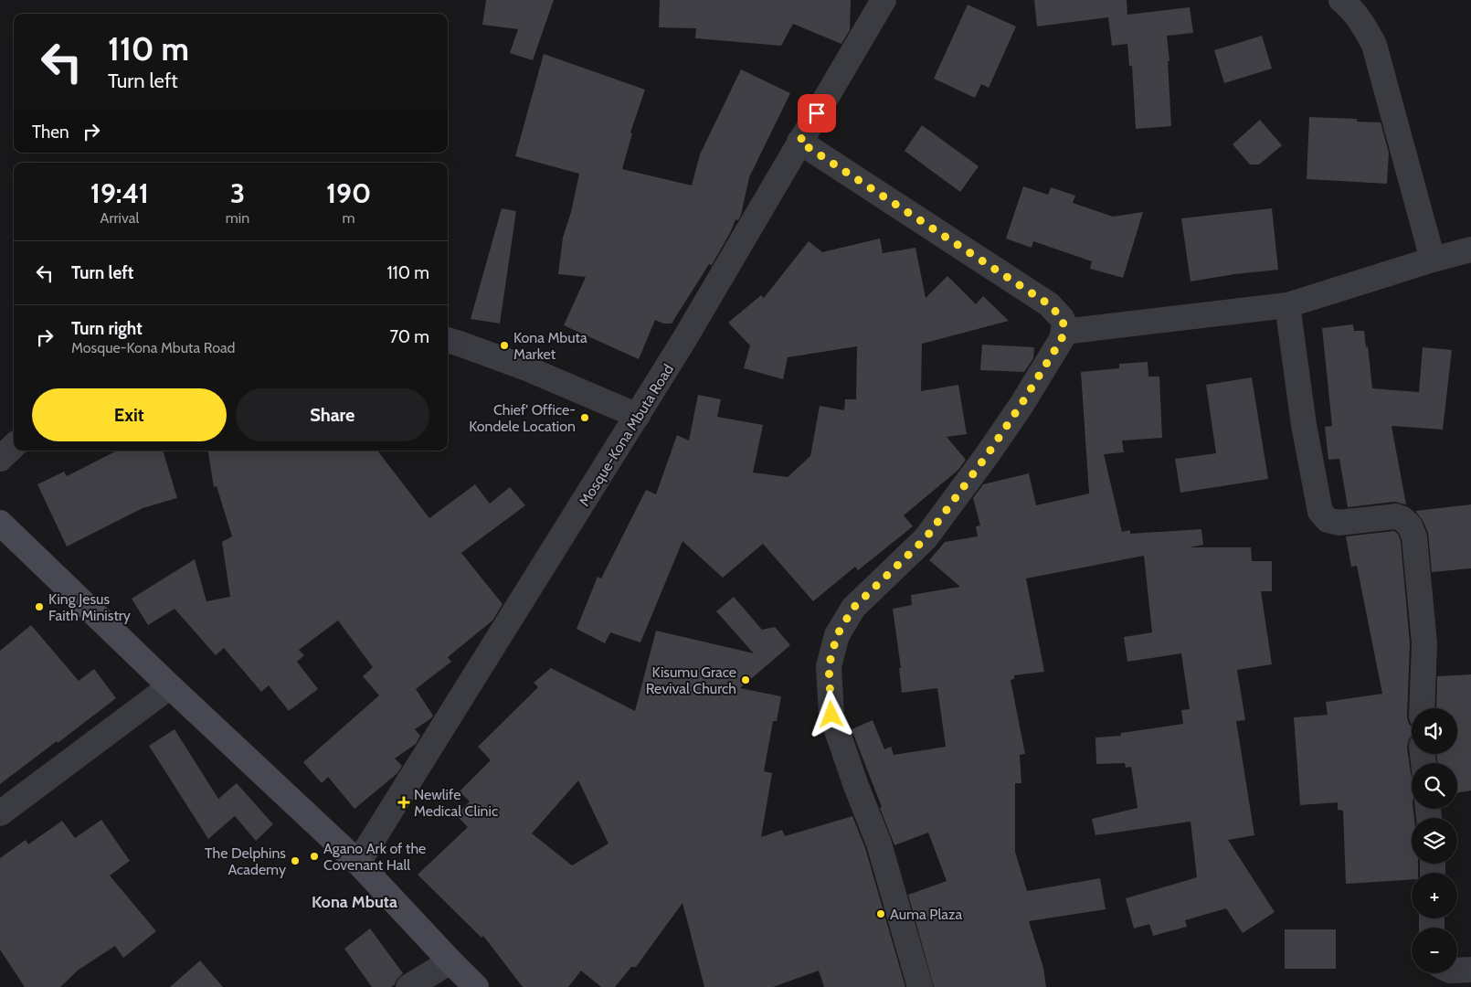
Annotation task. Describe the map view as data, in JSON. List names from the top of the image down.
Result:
{
  "streets": {
    "street": ["Mosque-Kona Mbuta Road"]
  },
  "districts": ["Kona Mbuta"],
  "places": {
    "other": [
      "Kona Mbuta Market",
      "Chief' Office- Kondele Location",
      "King Jesus Faith Ministry",
      "Kisumu Grace Revival Church",
      "Agano Ark of the Covenant Hall",
      "The Delphins Academy",
      "Auma Plaza"
    ],
    "health": ["Newlife Medical Clinic"]
  },
  "page": {
    "turn": ["110 m", "Turn left"],
    "then": "Then",
    "eta": [
      "19:41",
      "Arrival",
      "3",
      "min",
      "190",
      "m"
    ],
    "list": [
      {
        "name": "Turn left",
        "value": "110 m"
      },
      {
        "name": "Turn right",
        "note": "Mosque-Kona Mbuta Road",
        "value": "70 m"
      }
    ],
    "buttons": ["Exit", "Share"],
    "map_buttons": ["+", "−"]
  }
}
